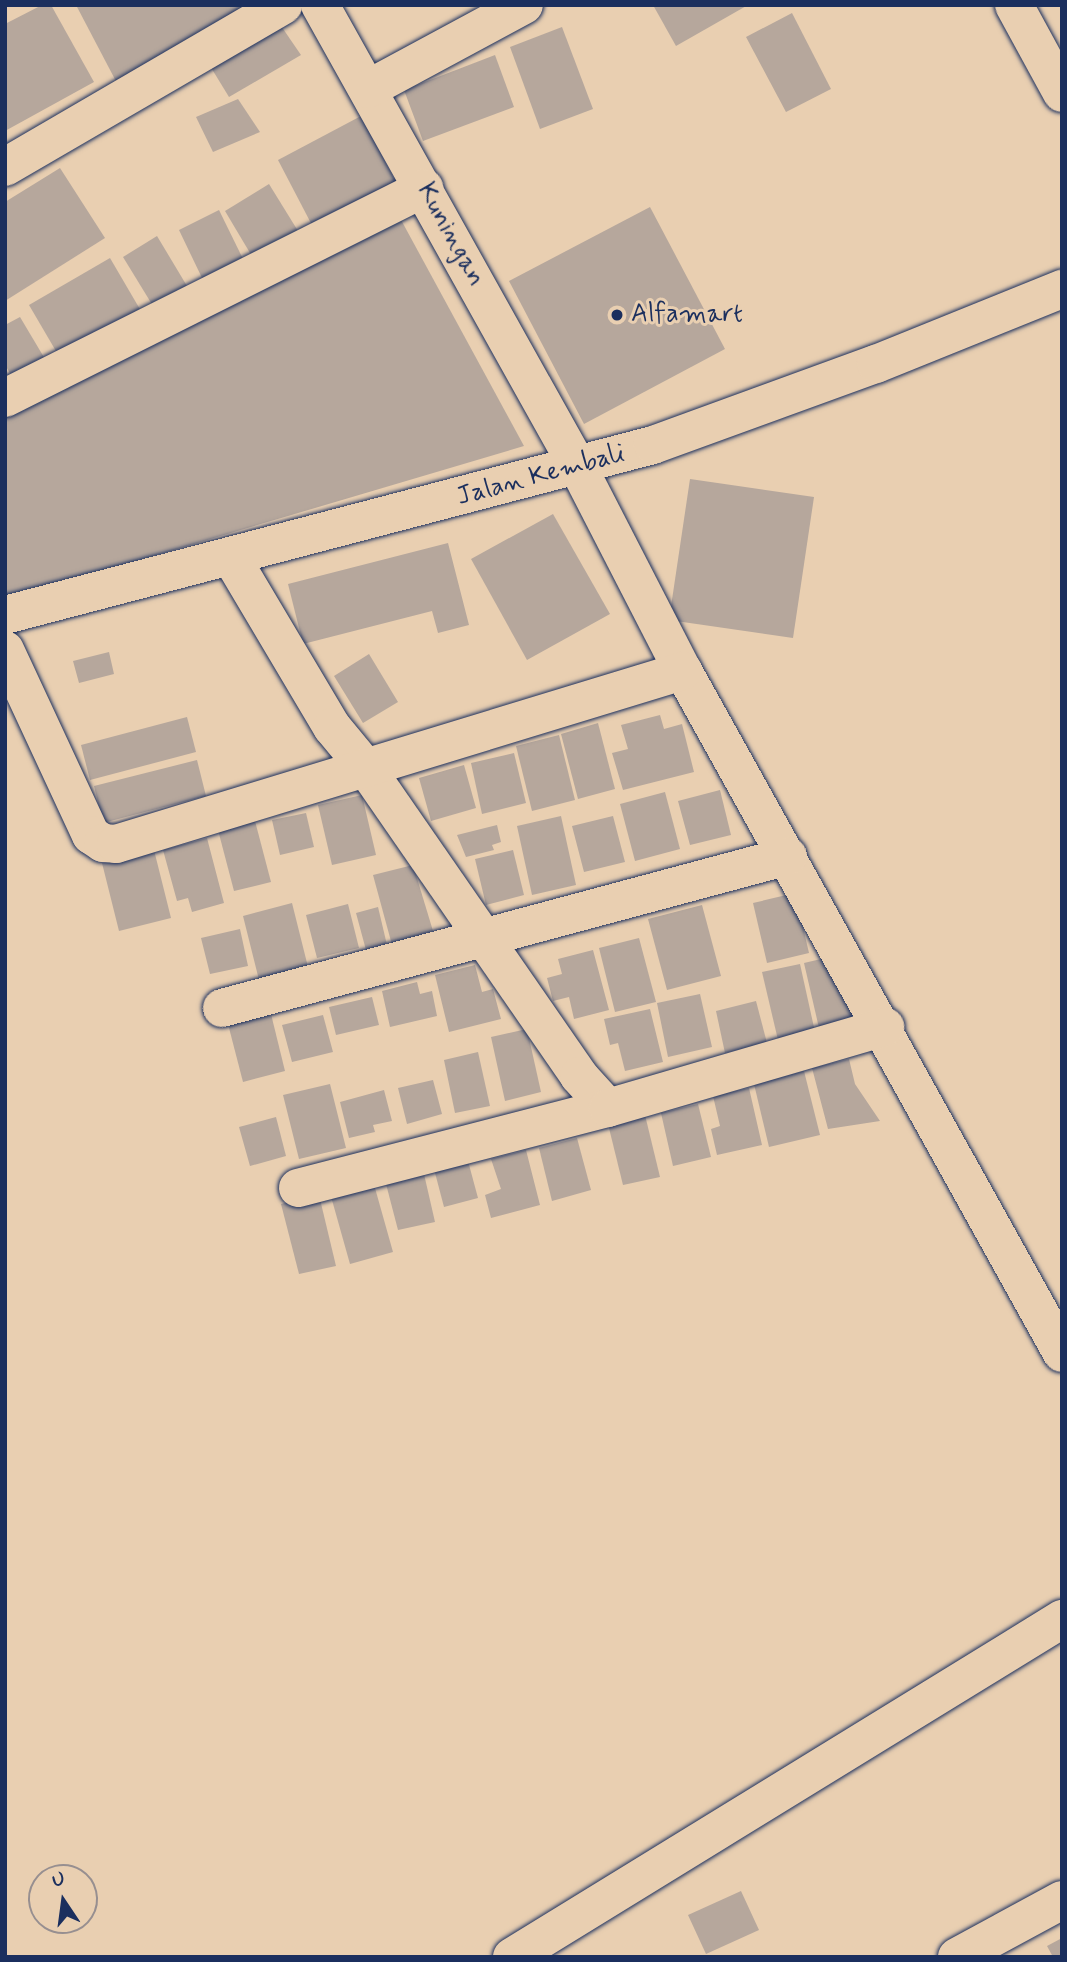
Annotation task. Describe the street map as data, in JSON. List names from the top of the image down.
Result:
{
  "streets": {
    "street": ["Kuningan", "Jalan Kembali"]
  },
  "crossings": [
    ["Kuningan", "Jalan Kembali"]
  ],
  "places": ["Alfamart"],
  "north": "top"
}
